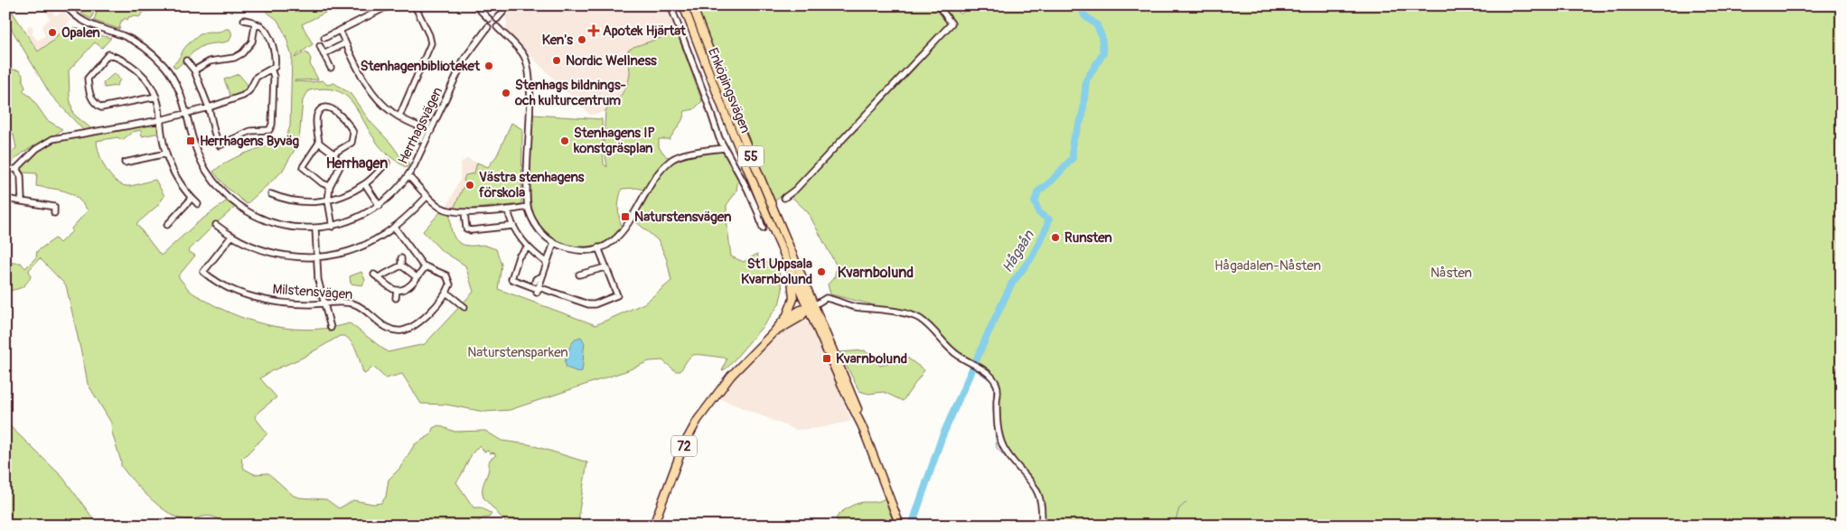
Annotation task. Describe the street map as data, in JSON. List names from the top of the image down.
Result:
{
  "streets": {
    "main road": ["Enköpingsvägen", "55", "72"],
    "street": ["Herrhagsvägen", "Milstensvägen"]
  },
  "crossings": [
    ["Enköpingsvägen", "55"],
    ["Enköpingsvägen", "72"],
    ["55", "72"]
  ],
  "districts": ["Herrhagen", "Kvarnbolund"],
  "water": ["Hågaån"],
  "parks": ["Hågadalen-Nåsten", "Nåsten", "Naturstensparken"],
  "places": {
    "health": ["Apotek Hjärtat"],
    "other": [
      "Opalen",
      "Ken's",
      "Nordic Wellness",
      "Stenhagenbiblioteket",
      "Stenhags bildnings- och kulturcentrum",
      "Stenhagens IP konstgräsplan",
      "Västra stenhagens förskola",
      "Runsten",
      "St1 Uppsala Kvarnbolund"
    ],
    "transit": ["Herrhagens Byväg", "Naturstensvägen", "Kvarnbolund"]
  }
}
